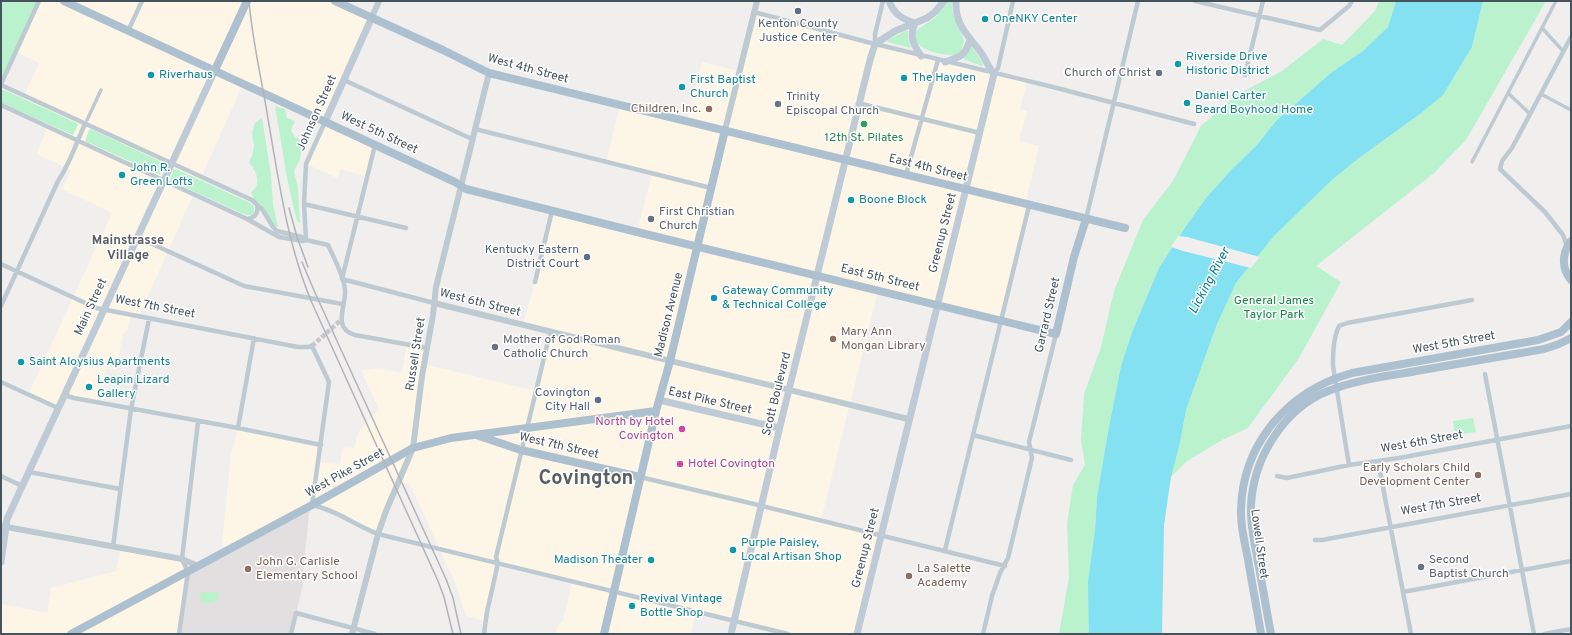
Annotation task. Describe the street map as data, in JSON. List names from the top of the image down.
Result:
{
  "streets": {
    "main road": [
      "West 4th Street",
      "Johnson Street",
      "West 5th Street",
      "East 4th Street",
      "Greenup Street",
      "East 5th Street",
      "Main Street",
      "West 7th Street",
      "Madison Avenue",
      "Garrard Street",
      "Scott Boulevard",
      "East Pike Street",
      "West Pike Street",
      "Lowell Street"
    ],
    "street": ["West 6th Street", "Russell Street"]
  },
  "crossings": [
    ["West 4th Street", "Johnson Street"],
    ["West 4th Street", "East 4th Street"],
    ["West 4th Street", "Madison Avenue"],
    ["West 4th Street", "Russell Street"],
    ["Johnson Street", "West 5th Street"],
    ["West 5th Street", "East 5th Street"],
    ["West 5th Street", "Main Street"],
    ["West 5th Street", "Madison Avenue"],
    ["West 5th Street", "Russell Street"],
    ["West 5th Street", "Lowell Street"],
    ["East 4th Street", "Greenup Street"],
    ["East 4th Street", "Madison Avenue"],
    ["East 4th Street", "Garrard Street"],
    ["East 4th Street", "Scott Boulevard"],
    ["Greenup Street", "East 5th Street"],
    ["Greenup Street", "West 6th Street"],
    ["East 5th Street", "Madison Avenue"],
    ["East 5th Street", "Garrard Street"],
    ["East 5th Street", "Scott Boulevard"],
    ["West 6th Street", "Madison Avenue"],
    ["West 6th Street", "Russell Street"],
    ["West 6th Street", "Scott Boulevard"],
    ["Main Street", "West 7th Street"],
    ["West 7th Street", "Madison Avenue"],
    ["West 7th Street", "West Pike Street"],
    ["Madison Avenue", "East Pike Street"],
    ["Madison Avenue", "West Pike Street"],
    ["Russell Street", "West Pike Street"],
    ["Scott Boulevard", "East Pike Street"]
  ],
  "districts": ["Mainstrasse Village", "Covington"],
  "water": ["Licking River"],
  "parks": ["General James Taylor Park"],
  "places": [
    "Kenton County Justice Center",
    "OneNKY Center",
    "Riverside Drive Historic District",
    "Church of Christ",
    "Riverhaus",
    "The Hayden",
    "First Baptist Church",
    "Daniel Carter Beard Boyhood Home",
    "Trinity Episcopal Church",
    "Children, Inc.",
    "12th St. Pilates",
    "John R. Green Lofts",
    "Boone Block",
    "First Christian Church",
    "Kentucky Eastern District Court",
    "Gateway Community & Technical College",
    "Mary Ann Mongan Library",
    "Mother of God Roman Catholic Church",
    "Saint Aloysius Apartments",
    "Leapin Lizard Gallery",
    "Covington City Hall",
    "North by Hotel Covington",
    "Hotel Covington",
    "Early Scholars Child Development Center",
    "Purple Paisley, Local Artisan Shop",
    "Madison Theater",
    "Second Baptist Church",
    "John G. Carlisle Elementary School",
    "La Salette Academy",
    "Revival Vintage Bottle Shop"
  ]
}
